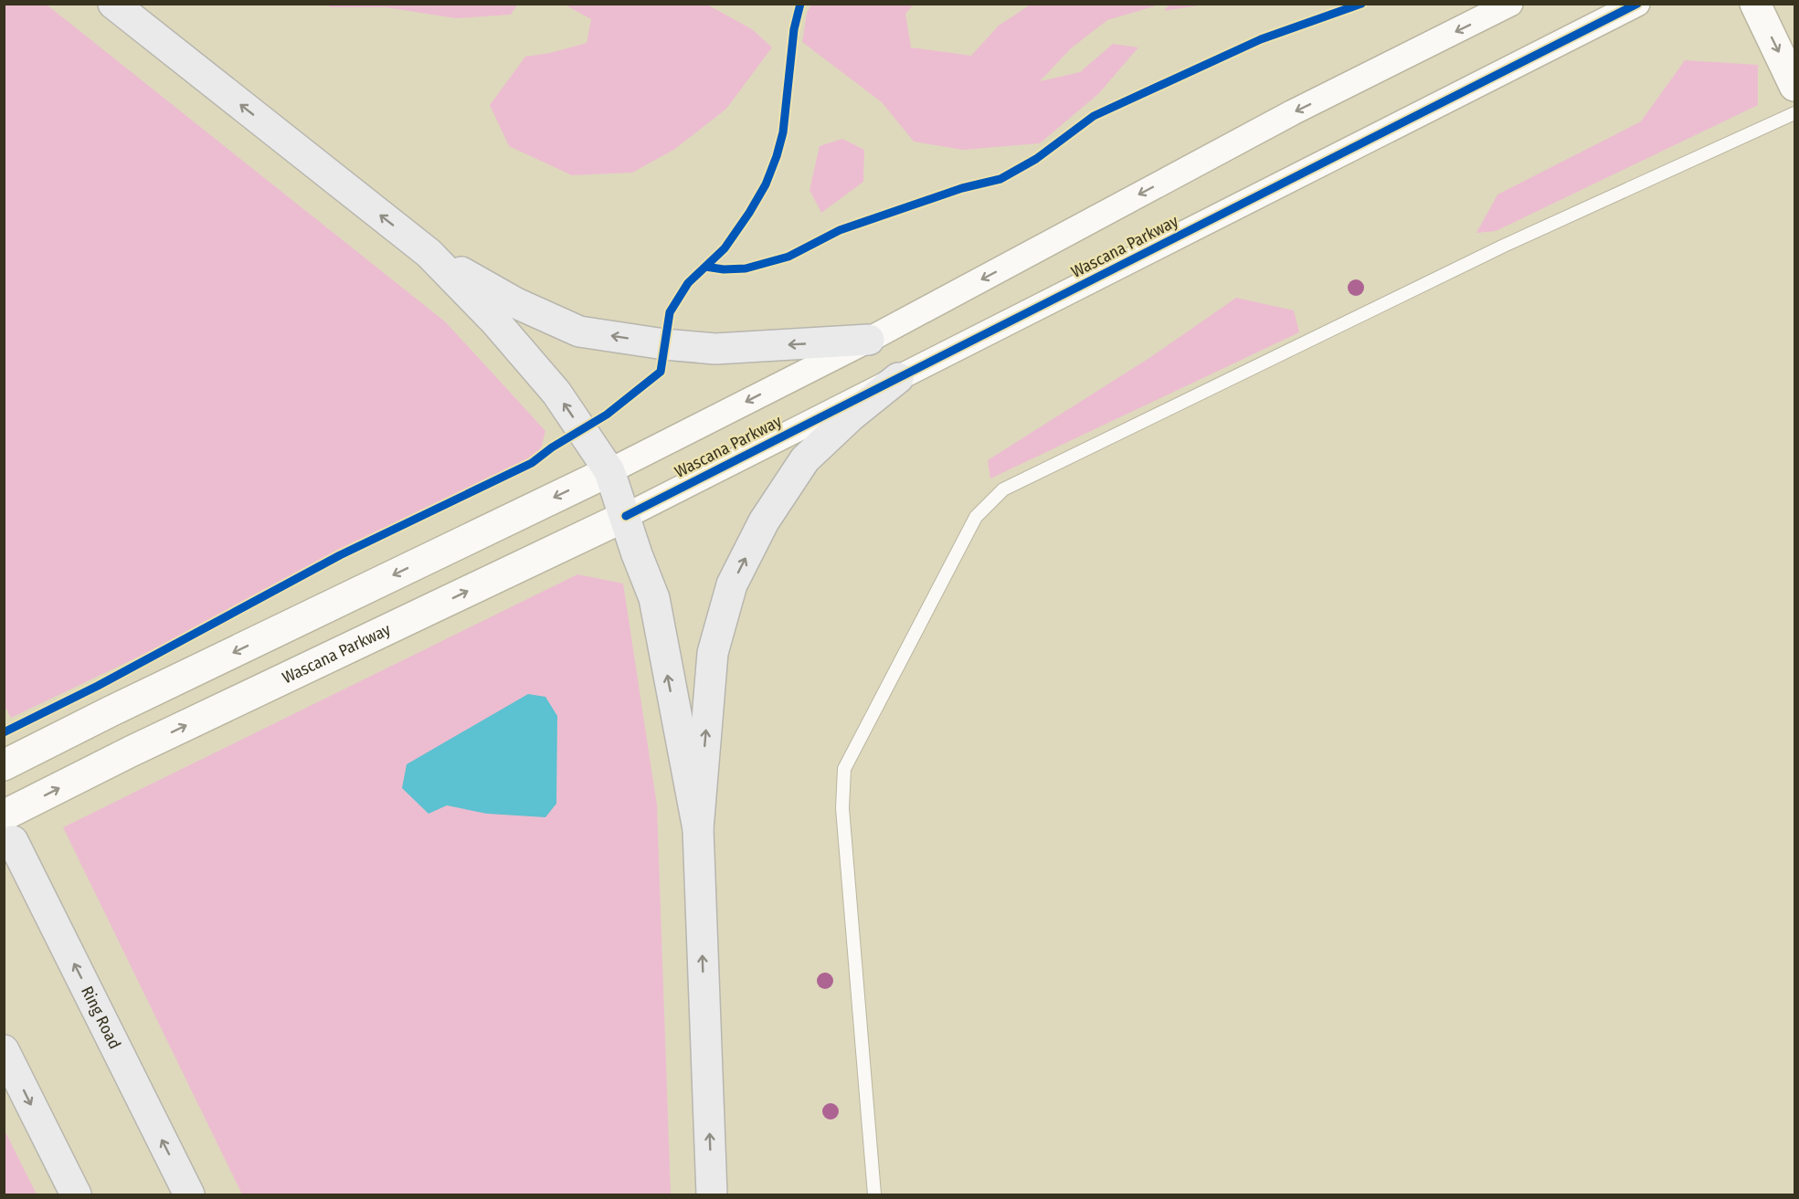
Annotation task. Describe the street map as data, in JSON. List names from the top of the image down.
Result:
{
  "streets": {
    "highway": ["Ring Road"],
    "main road": ["Wascana Parkway"]
  },
  "crossings": [
    ["Wascana Parkway", "Ring Road"]
  ]
}
